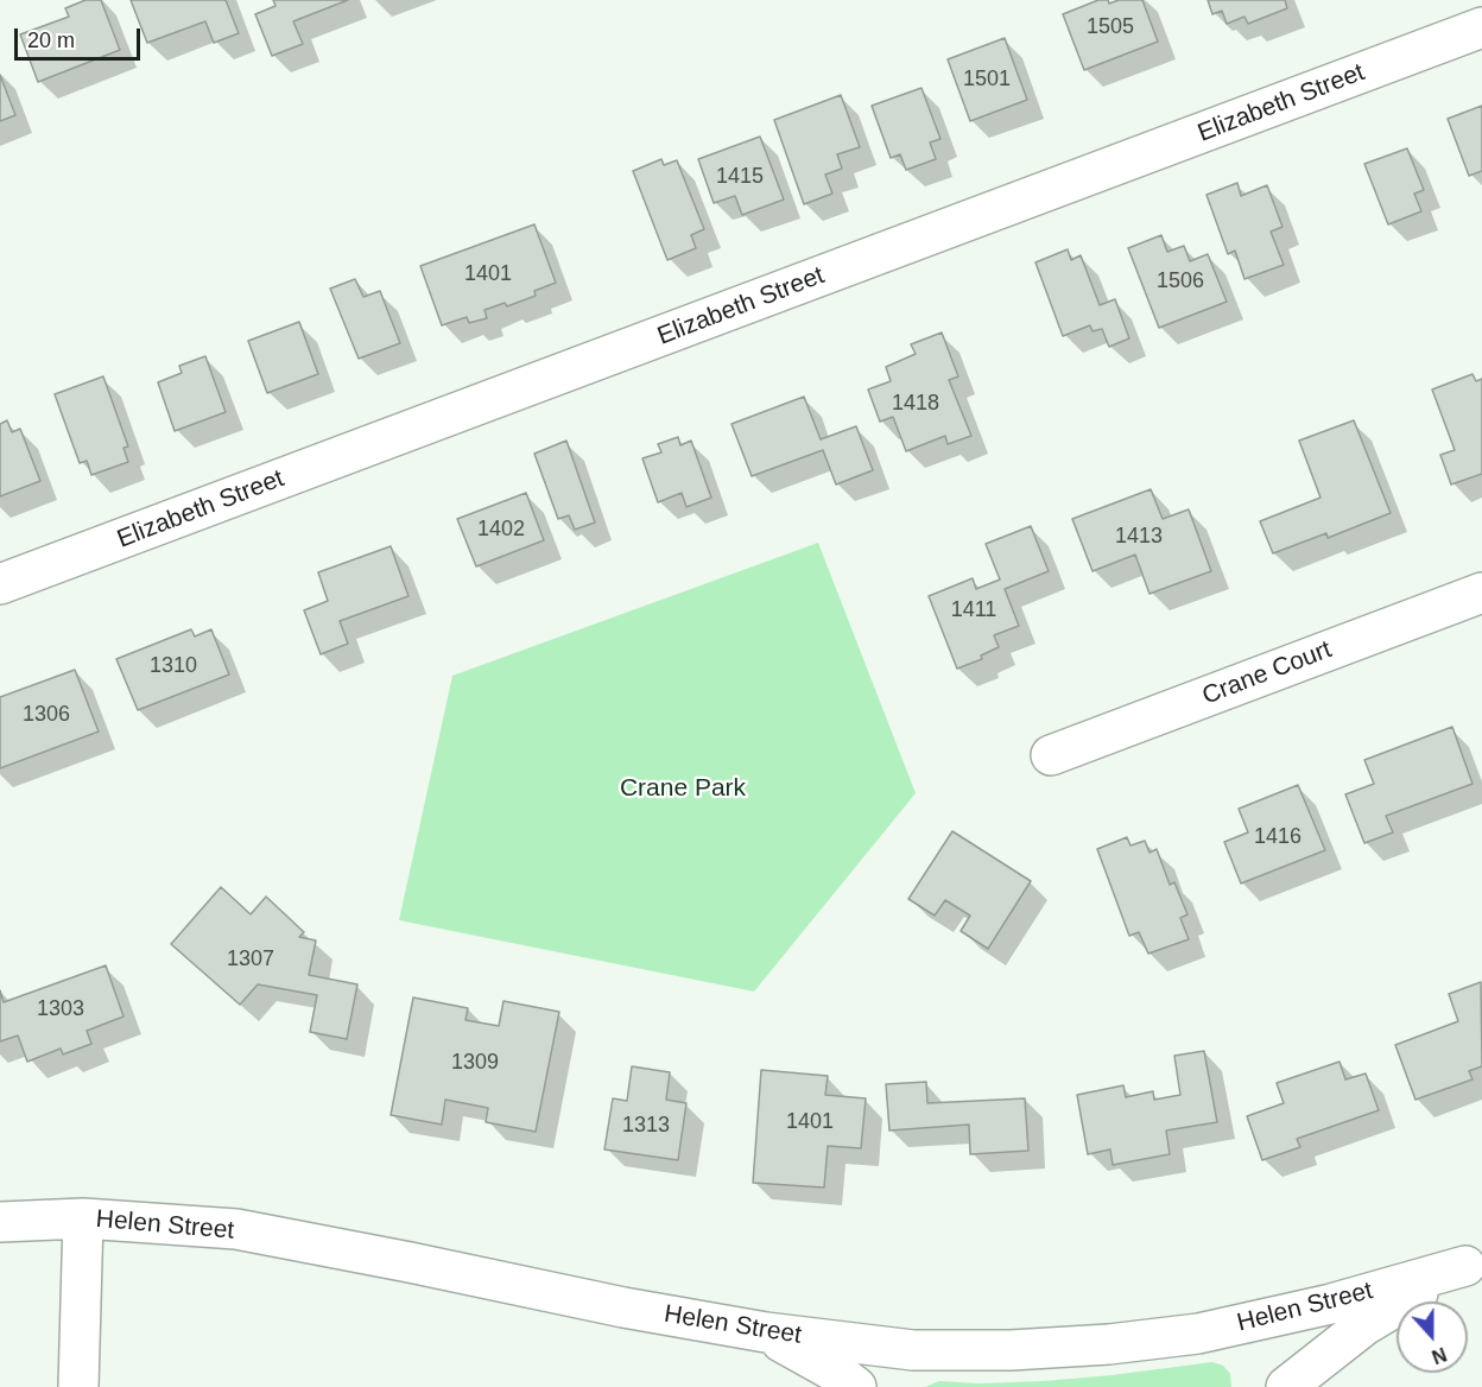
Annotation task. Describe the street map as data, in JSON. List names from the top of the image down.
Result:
{
  "streets": {
    "street": ["Elizabeth Street", "Crane Court", "Helen Street"]
  },
  "parks": ["Crane Park"],
  "house_numbers": [
    "1505",
    "1501",
    "1415",
    "1401",
    "1506",
    "1418",
    "1402",
    "1413",
    "1411",
    "1310",
    "1306",
    "1416",
    "1307",
    "1303",
    "1309",
    "1401",
    "1313"
  ],
  "scale_bar": "20 m",
  "north": "bottom"
}
